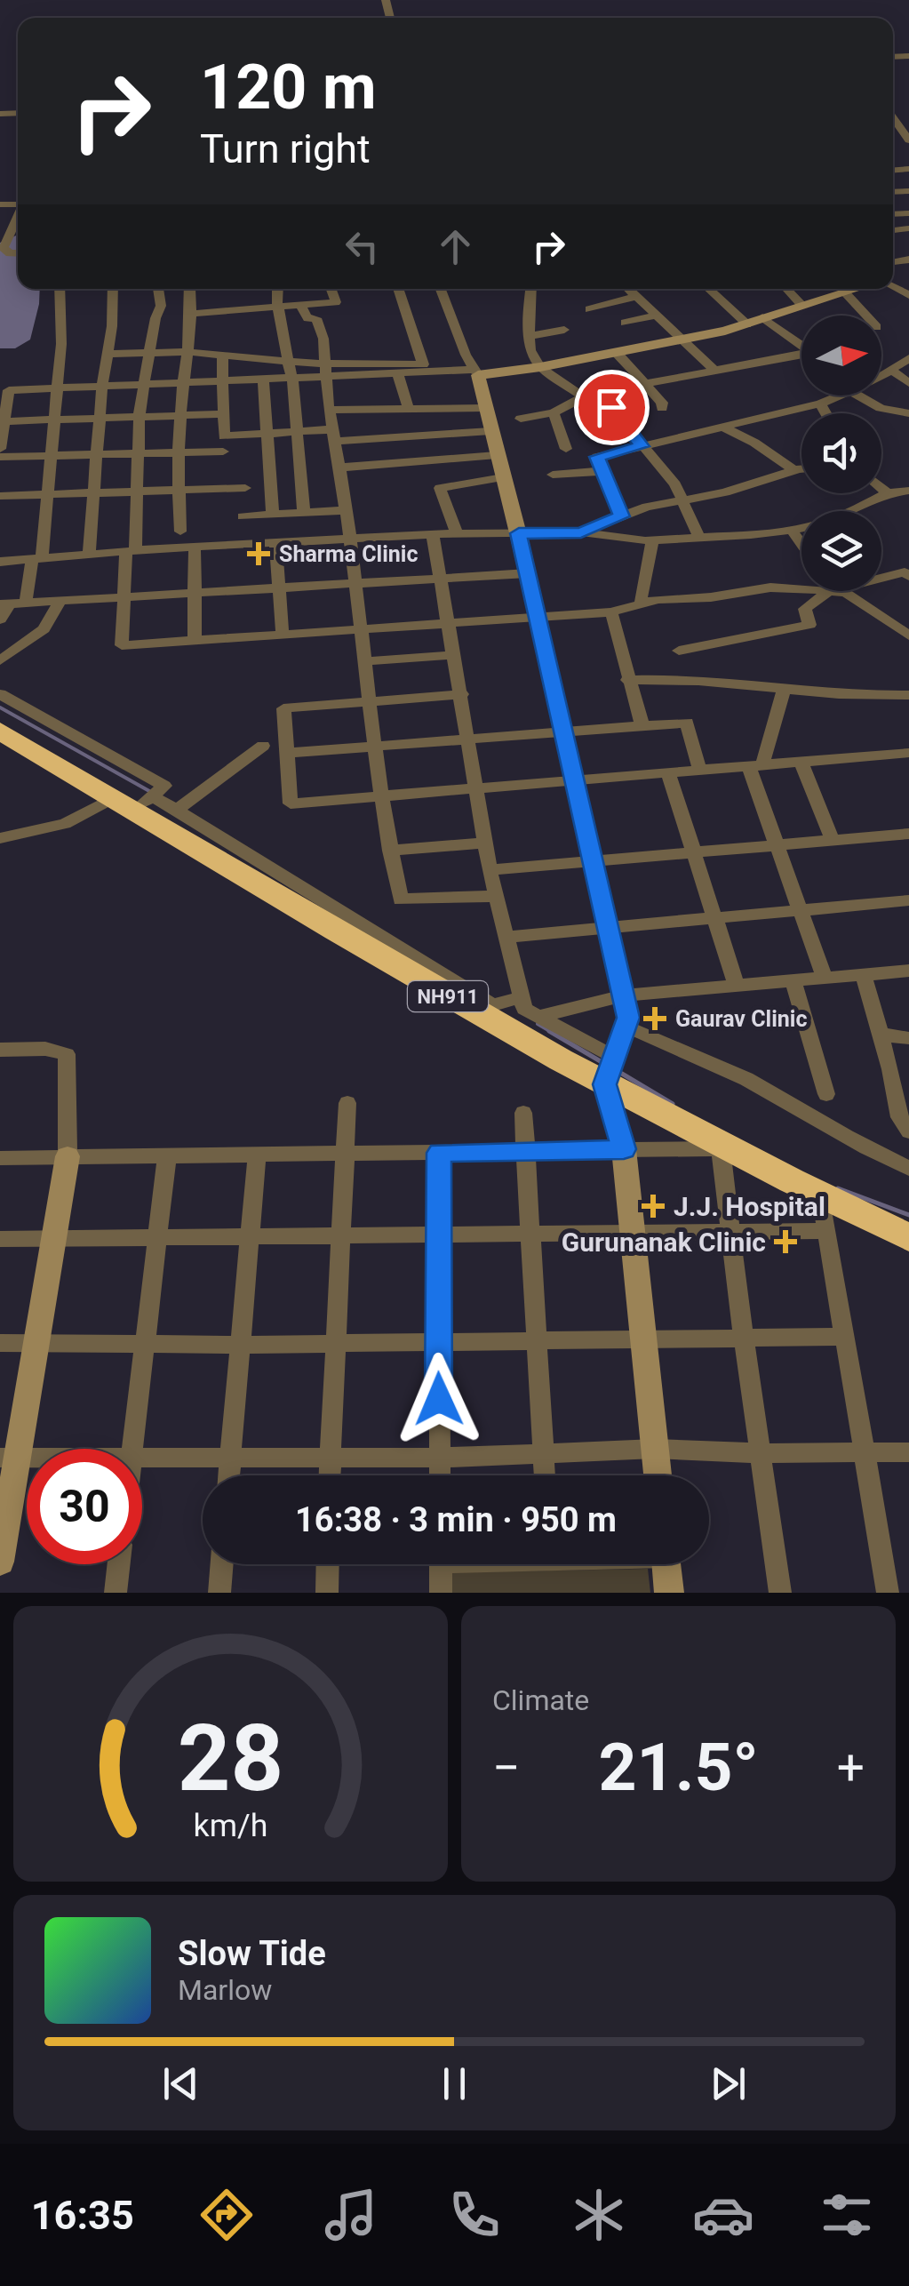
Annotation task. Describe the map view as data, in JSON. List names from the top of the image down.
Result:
{
  "streets": {
    "highway": ["NH911"]
  },
  "places": {
    "health": [
      "Sharma Clinic",
      "Gaurav Clinic",
      "J.J. Hospital",
      "Gurunanak Clinic"
    ]
  },
  "north": "right",
  "page": {
    "turn": ["120 m", "Turn right"],
    "limit": "30",
    "trip": "16:38 · 3 min · 950 m",
    "tile": "Climate",
    "heat": ["−", "21.5°", "+"],
    "song": ["Slow Tide", "Marlow"],
    "tabs": "16:35",
    "gauge": ["28", "km/h"]
  }
}
